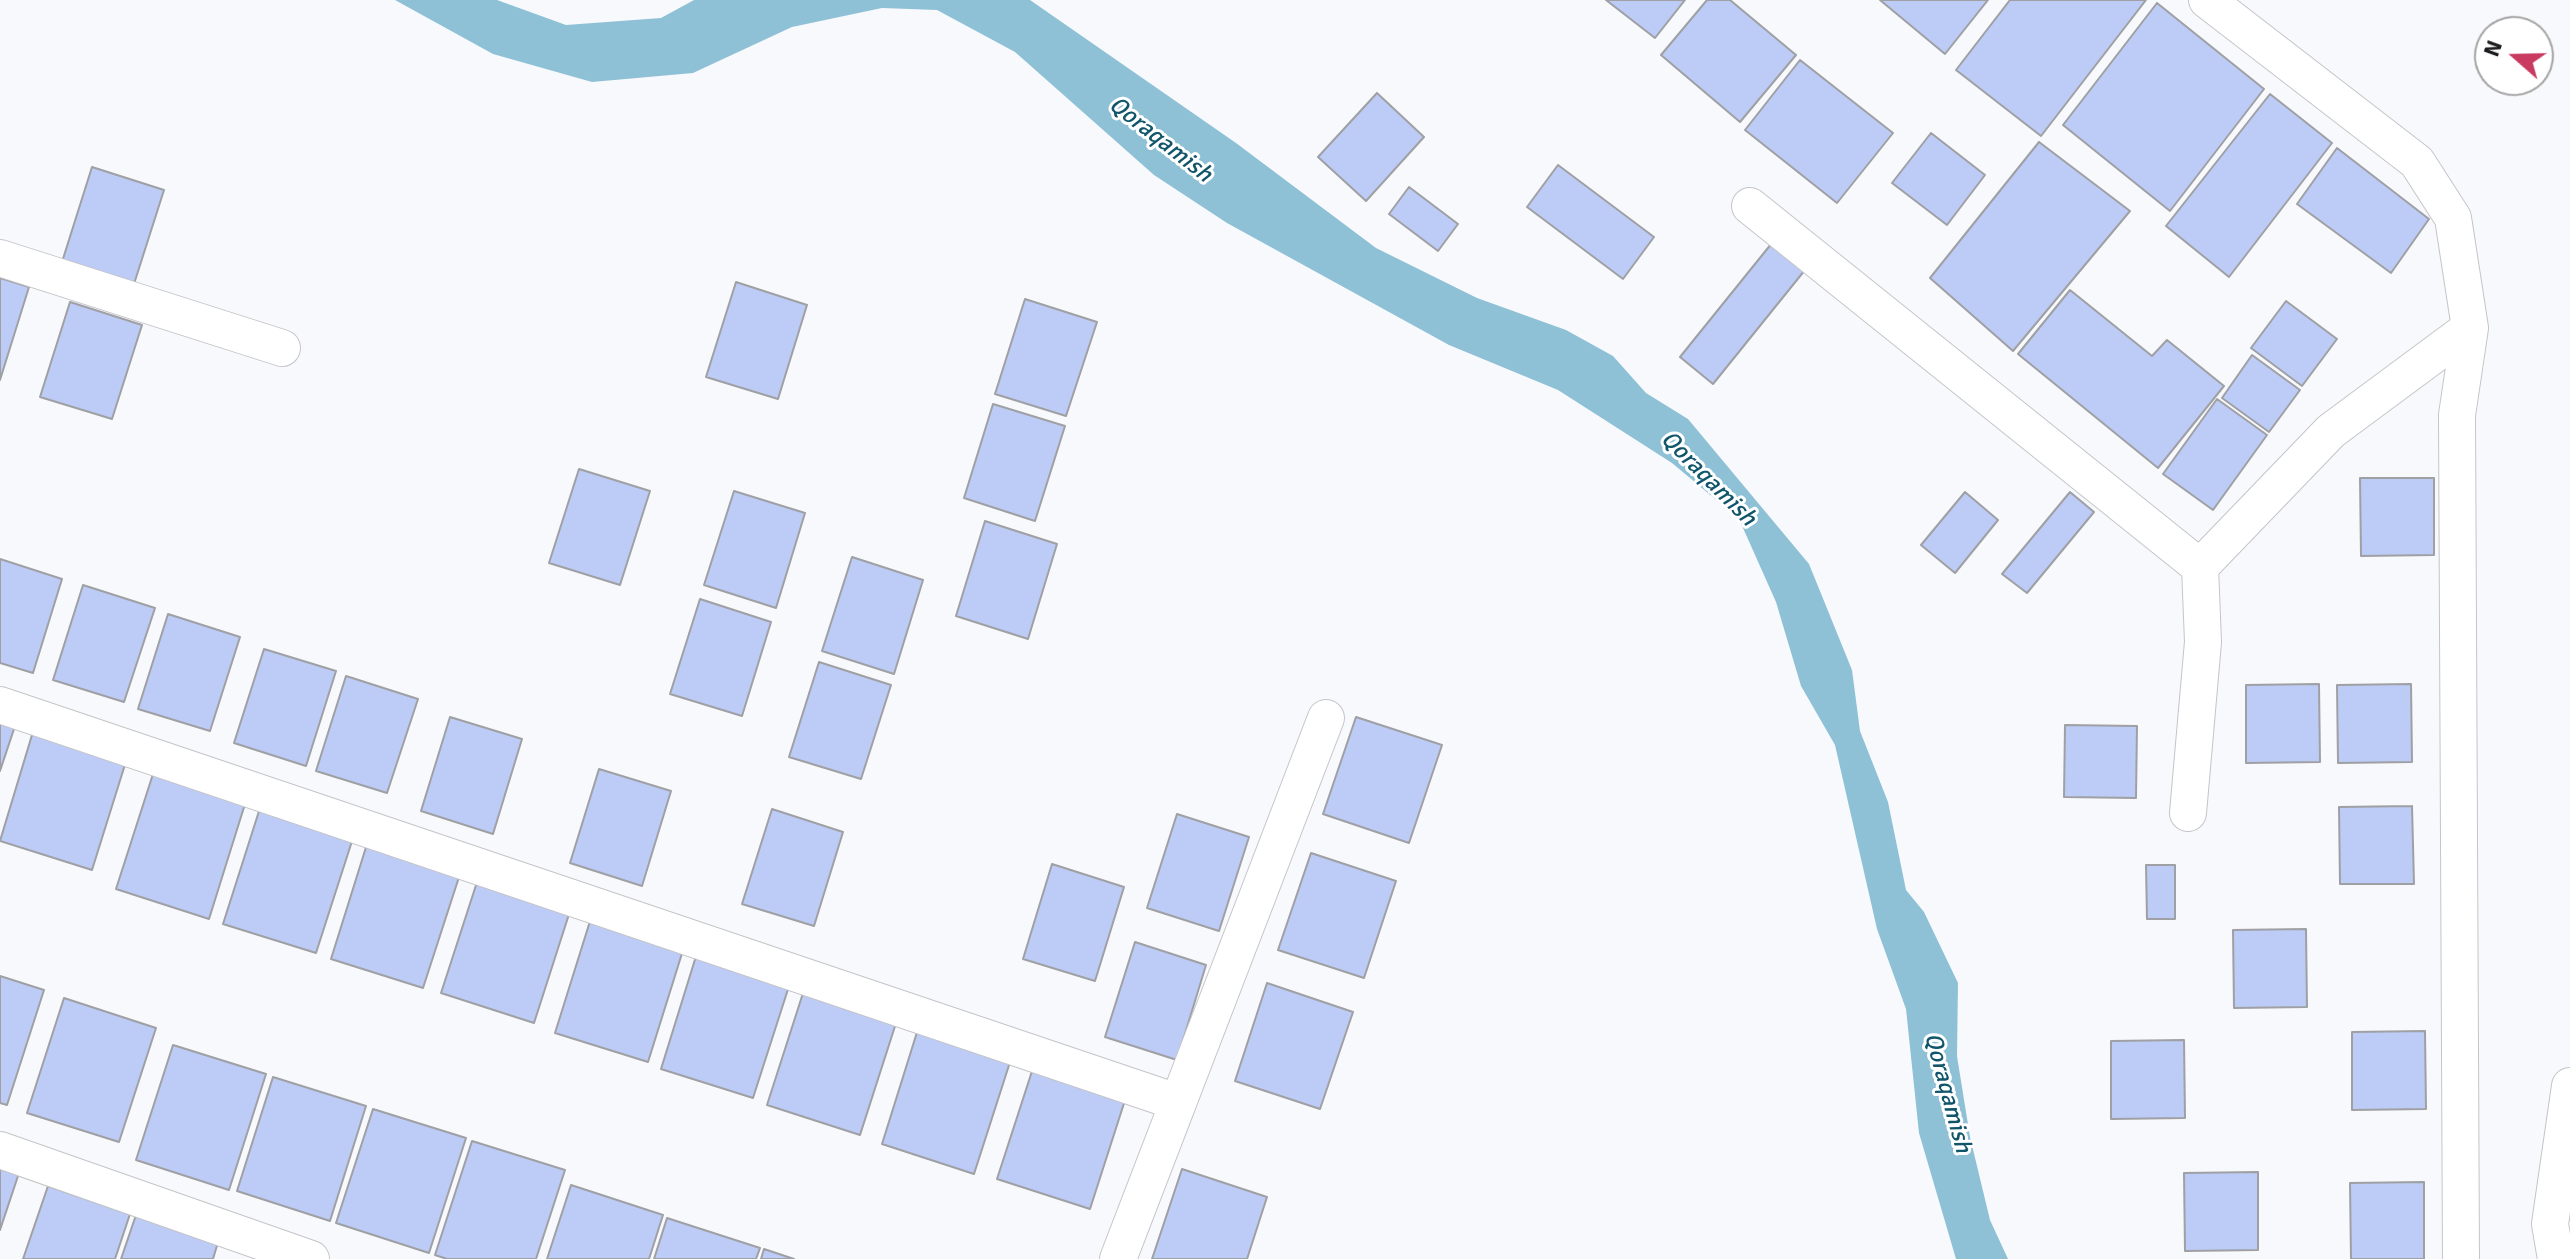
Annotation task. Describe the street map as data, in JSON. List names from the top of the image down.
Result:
{
  "water": ["Qoraqamish"],
  "north": "left"
}
